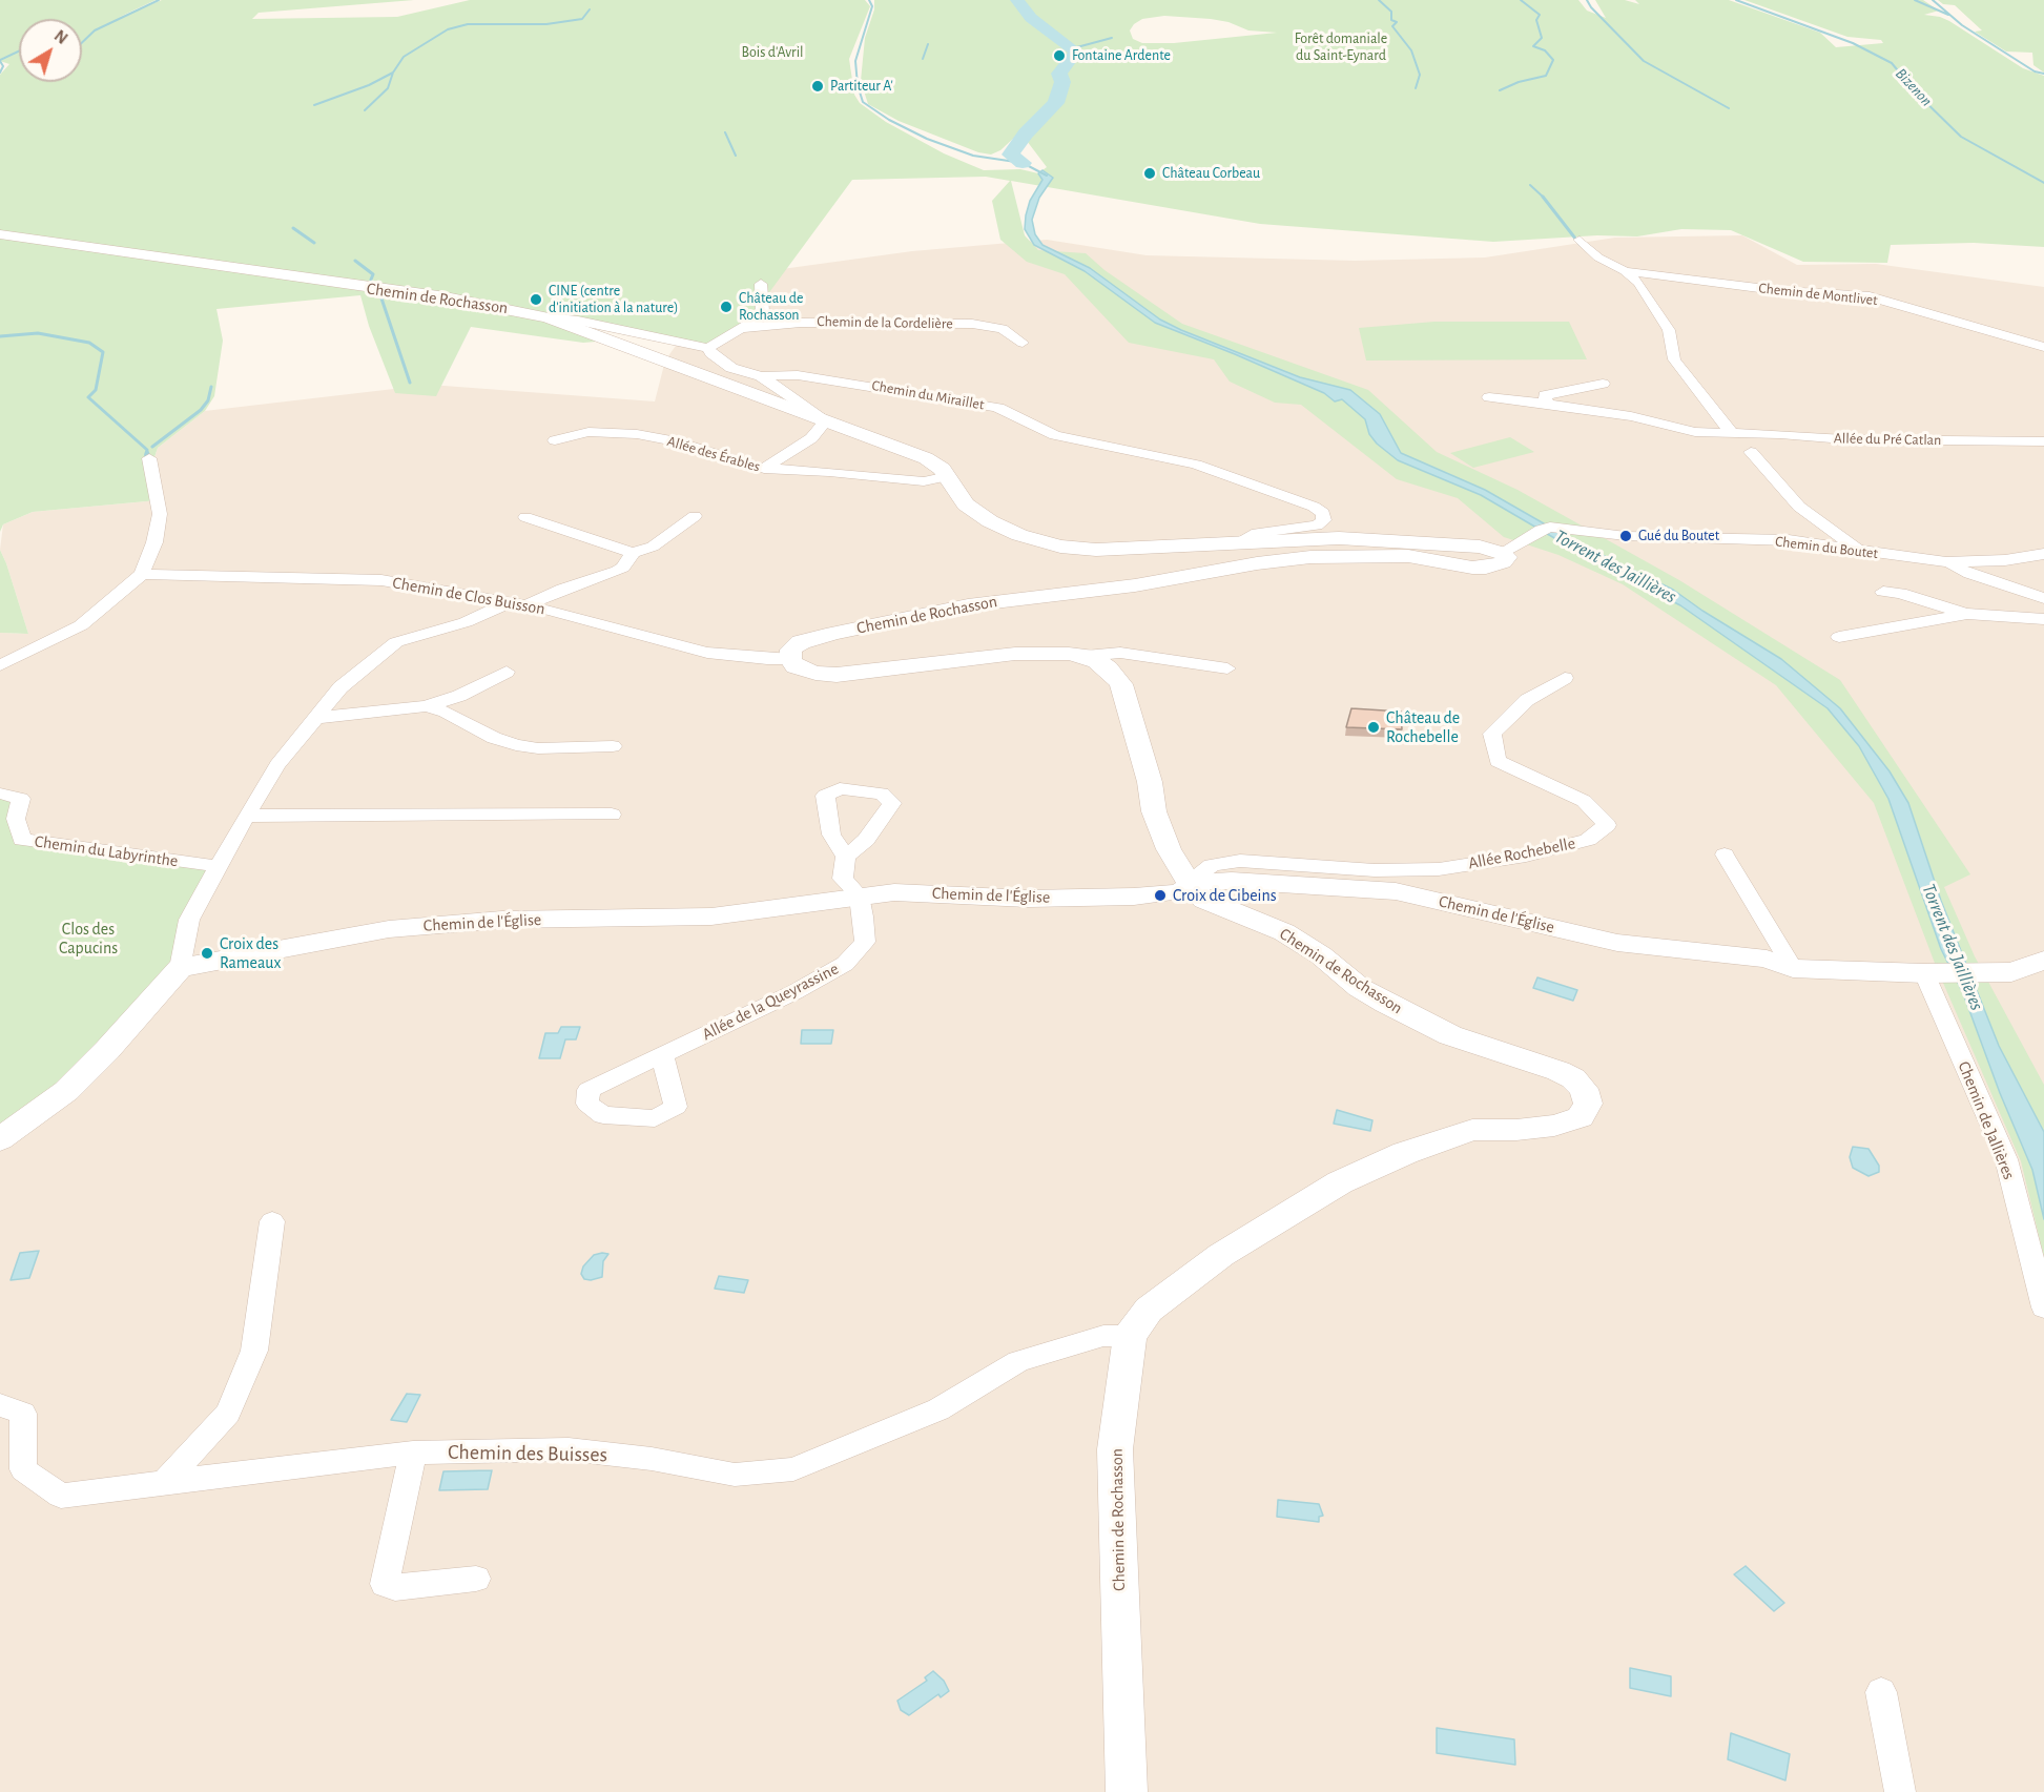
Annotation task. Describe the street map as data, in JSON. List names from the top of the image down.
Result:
{
  "streets": {
    "street": [
      "Chemin de Montlivet",
      "Chemin de Rochasson",
      "Chemin de la Cordelière",
      "Chemin du Miraillet",
      "Allée du Pré Catlan",
      "Allée des Érables",
      "Chemin du Boutet",
      "Chemin de Clos Buisson",
      "Chemin du Labyrinthe",
      "Allée Rochebelle",
      "Chemin de l'Église",
      "Allée de la Queyrassine",
      "Chemin de Jallières",
      "Chemin des Buisses"
    ]
  },
  "crossings": [
    ["Chemin de Rochasson", "Chemin du Miraillet"],
    ["Chemin de Rochasson", "Allée des Érables"],
    ["Chemin de Rochasson", "Chemin du Boutet"],
    ["Chemin de Rochasson", "Chemin de Clos Buisson"],
    ["Chemin de Rochasson", "Allée Rochebelle"],
    ["Chemin de Rochasson", "Chemin de l'Église"],
    ["Chemin de Rochasson", "Chemin des Buisses"],
    ["Chemin de la Cordelière", "Chemin du Miraillet"],
    ["Allée Rochebelle", "Chemin de l'Église"],
    ["Chemin de l'Église", "Allée de la Queyrassine"],
    ["Chemin de l'Église", "Chemin de Jallières"]
  ],
  "water": ["Bizenon", "Torrent des Jaillières"],
  "parks": ["Forêt domaniale du Saint-Eynard", "Bois d'Avril", "Clos des Capucins"],
  "places": [
    "Fontaine Ardente",
    "Partiteur A'",
    "Château Corbeau",
    "CINE (centre d'initiation à la nature)",
    "Château de Rochasson",
    "Gué du Boutet",
    "Château de Rochebelle",
    "Croix de Cibeins",
    "Croix des Rameaux"
  ],
  "north": "top right"
}
